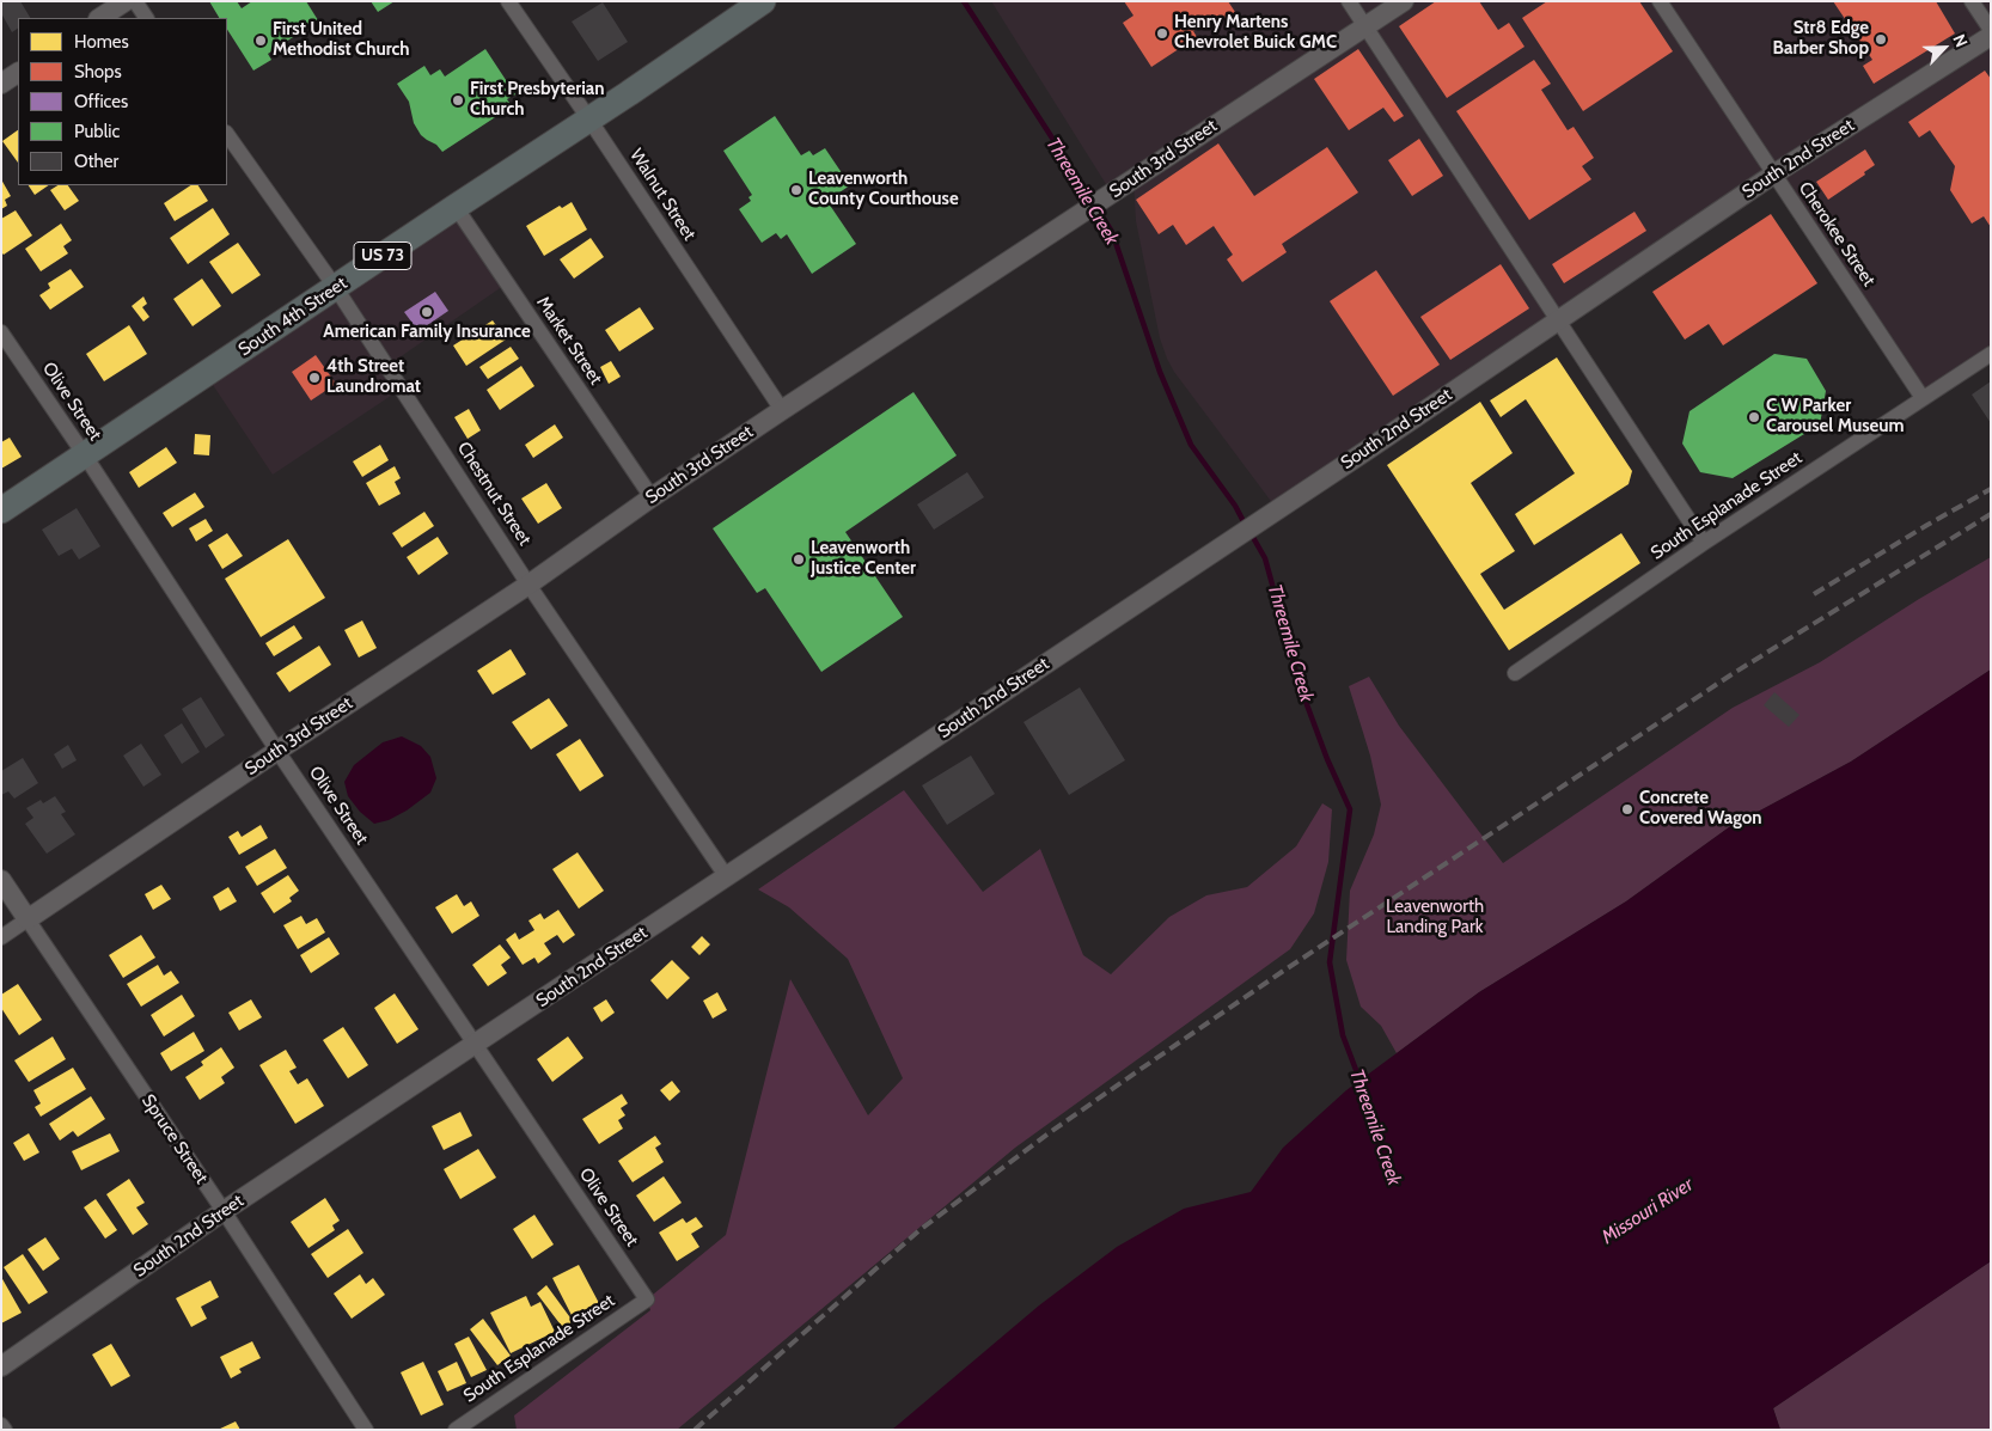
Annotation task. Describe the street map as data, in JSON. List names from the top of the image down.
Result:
{
  "streets": {
    "highway": ["US 73", "South 4th Street"],
    "street": [
      "South 3rd Street",
      "South 2nd Street",
      "Walnut Street",
      "Cherokee Street",
      "Market Street",
      "Olive Street",
      "Chestnut Street",
      "South Esplanade Street",
      "Spruce Street"
    ]
  },
  "crossings": [
    ["South 3rd Street", "Walnut Street"],
    ["South 3rd Street", "Market Street"],
    ["South 3rd Street", "Olive Street"],
    ["South 3rd Street", "Chestnut Street"],
    ["South 3rd Street", "Spruce Street"],
    ["South 2nd Street", "Cherokee Street"],
    ["South 2nd Street", "Olive Street"],
    ["South 2nd Street", "Chestnut Street"],
    ["South 2nd Street", "Spruce Street"],
    ["Walnut Street", "South 4th Street"],
    ["Cherokee Street", "South Esplanade Street"],
    ["South 4th Street", "Market Street"],
    ["South 4th Street", "Olive Street"],
    ["South 4th Street", "Chestnut Street"],
    ["Olive Street", "South Esplanade Street"]
  ],
  "water": ["Threemile Creek", "Missouri River"],
  "parks": ["Leavenworth Landing Park"],
  "places": [
    "Henry Martens Chevrolet Buick GMC",
    "Str8 Edge Barber Shop",
    "First United Methodist Church",
    "First Presbyterian Church",
    "Leavenworth County Courthouse",
    "American Family Insurance",
    "4th Street Laundromat",
    "C W Parker Carousel Museum",
    "Leavenworth Justice Center",
    "Concrete Covered Wagon"
  ],
  "legend": [
    "Homes",
    "Shops",
    "Offices",
    "Public",
    "Other"
  ],
  "north": "top right"
}
